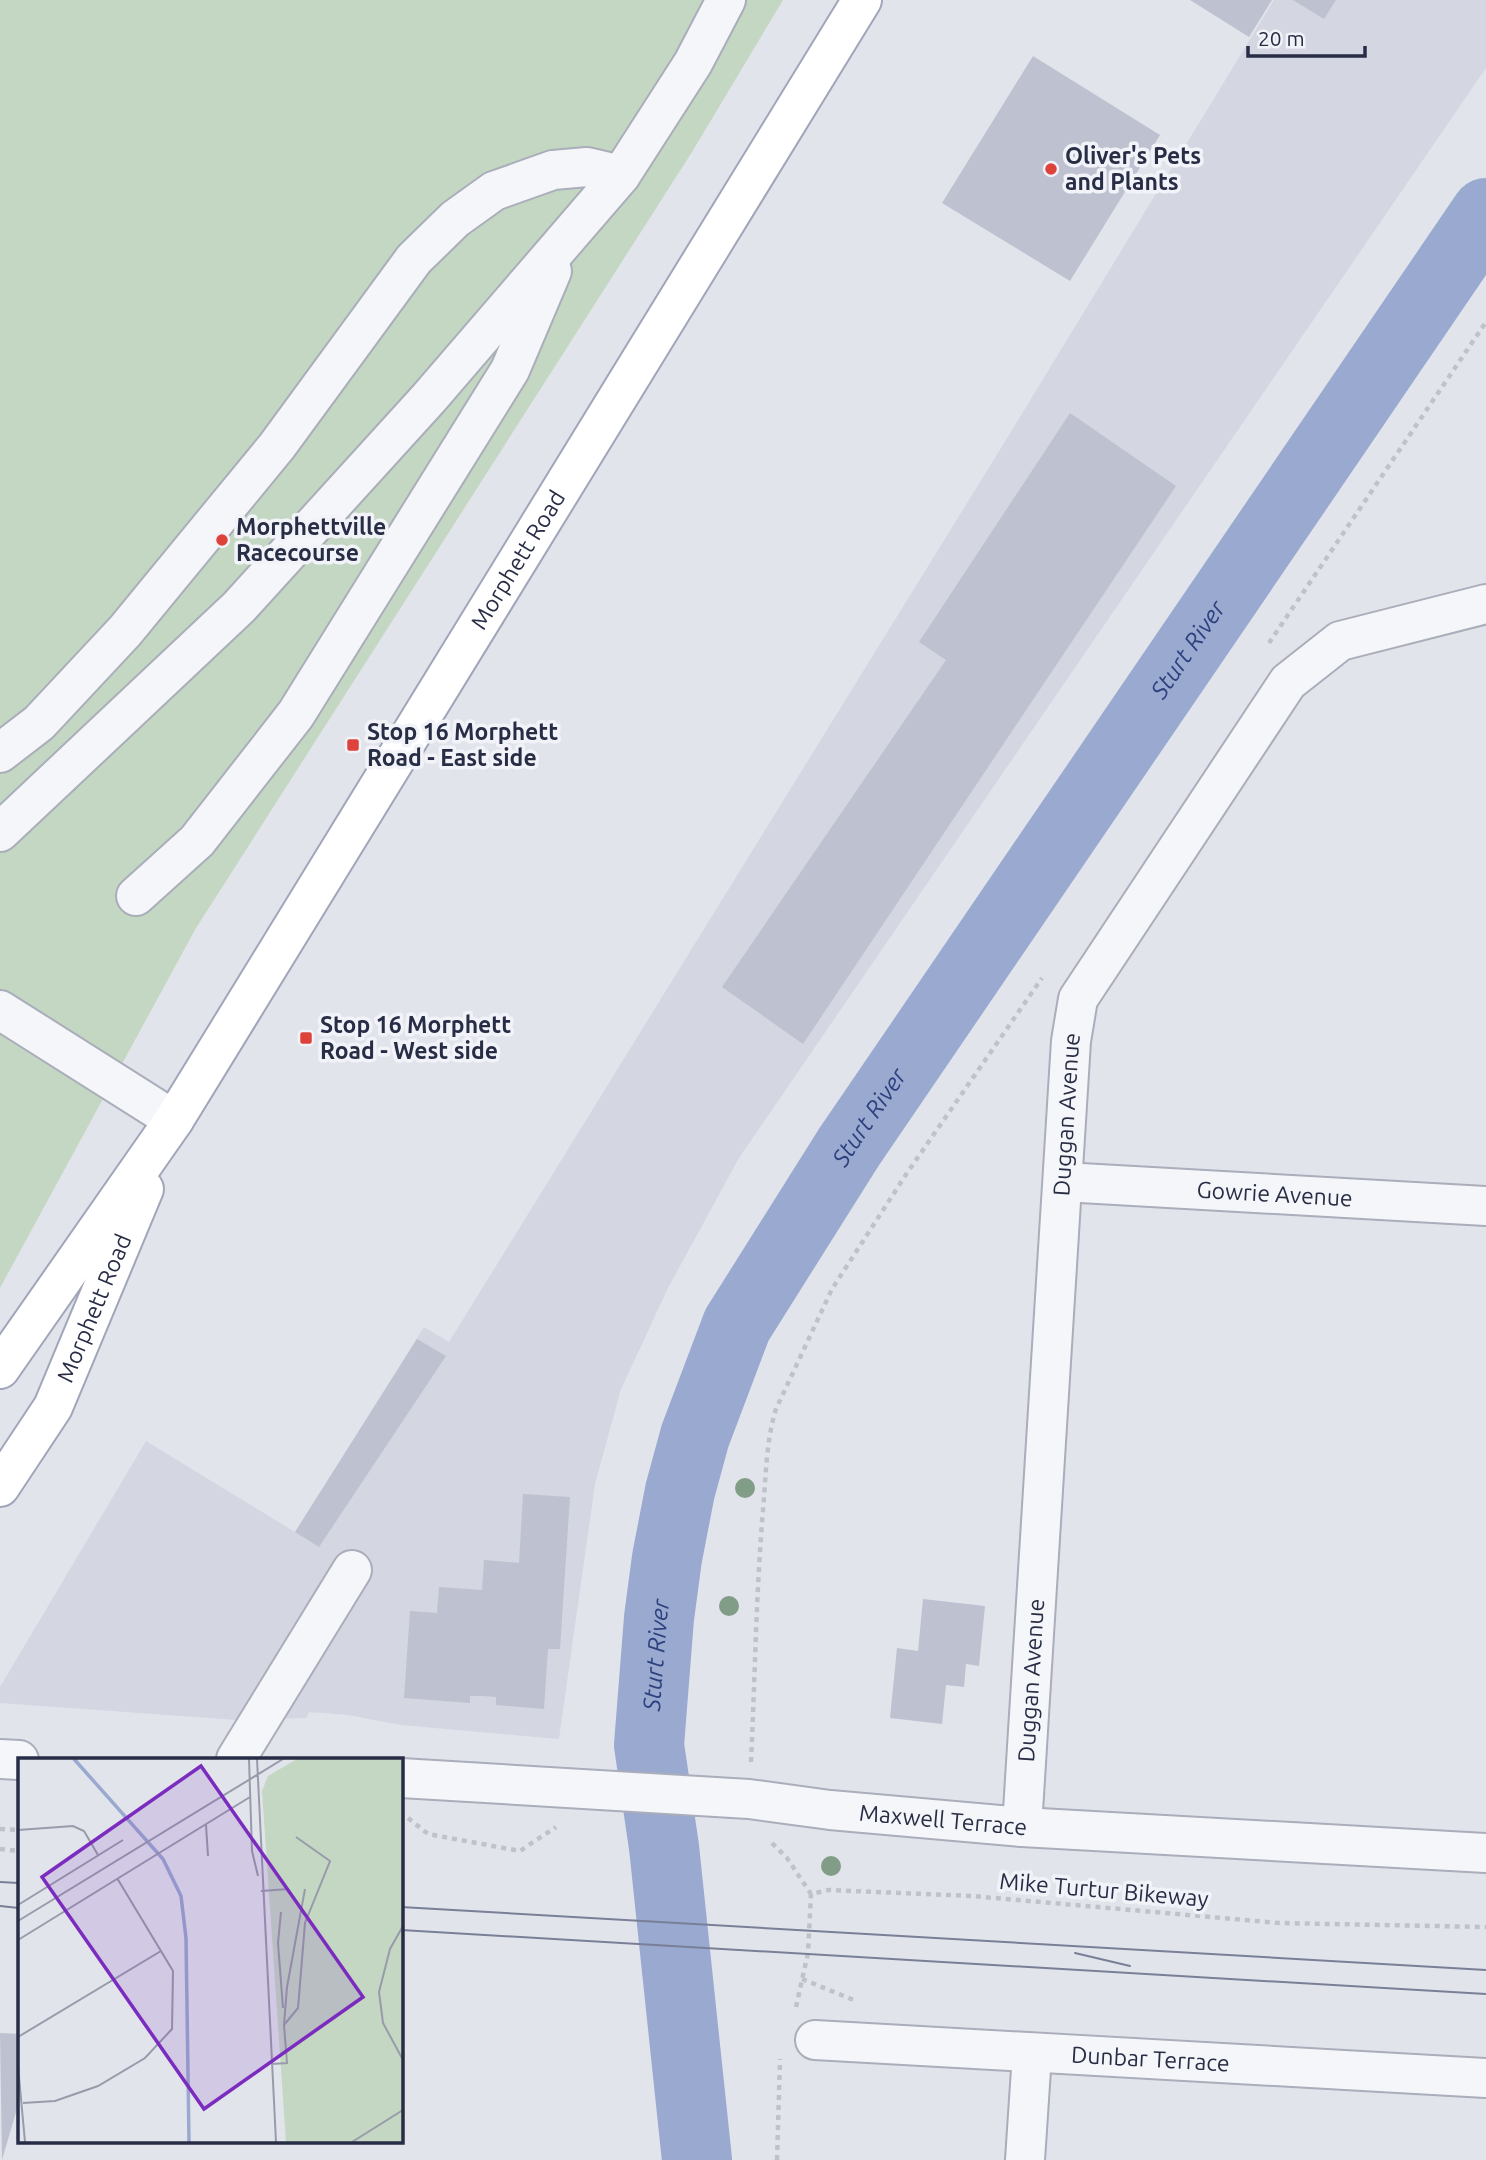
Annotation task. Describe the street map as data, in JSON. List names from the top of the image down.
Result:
{
  "streets": {
    "main road": ["Morphett Road"],
    "street": [
      "Duggan Avenue",
      "Gowrie Avenue",
      "Maxwell Terrace",
      "Dunbar Terrace"
    ],
    "path": ["Mike Turtur Bikeway"]
  },
  "crossings": [
    ["Duggan Avenue", "Gowrie Avenue"],
    ["Duggan Avenue", "Maxwell Terrace"]
  ],
  "water": ["Sturt River"],
  "places": {
    "other": ["Oliver's Pets and Plants", "Morphettville Racecourse"],
    "transit": ["Stop 16 Morphett Road - East side", "Stop 16 Morphett Road - West side"]
  },
  "scale_bar": "20 m"
}
